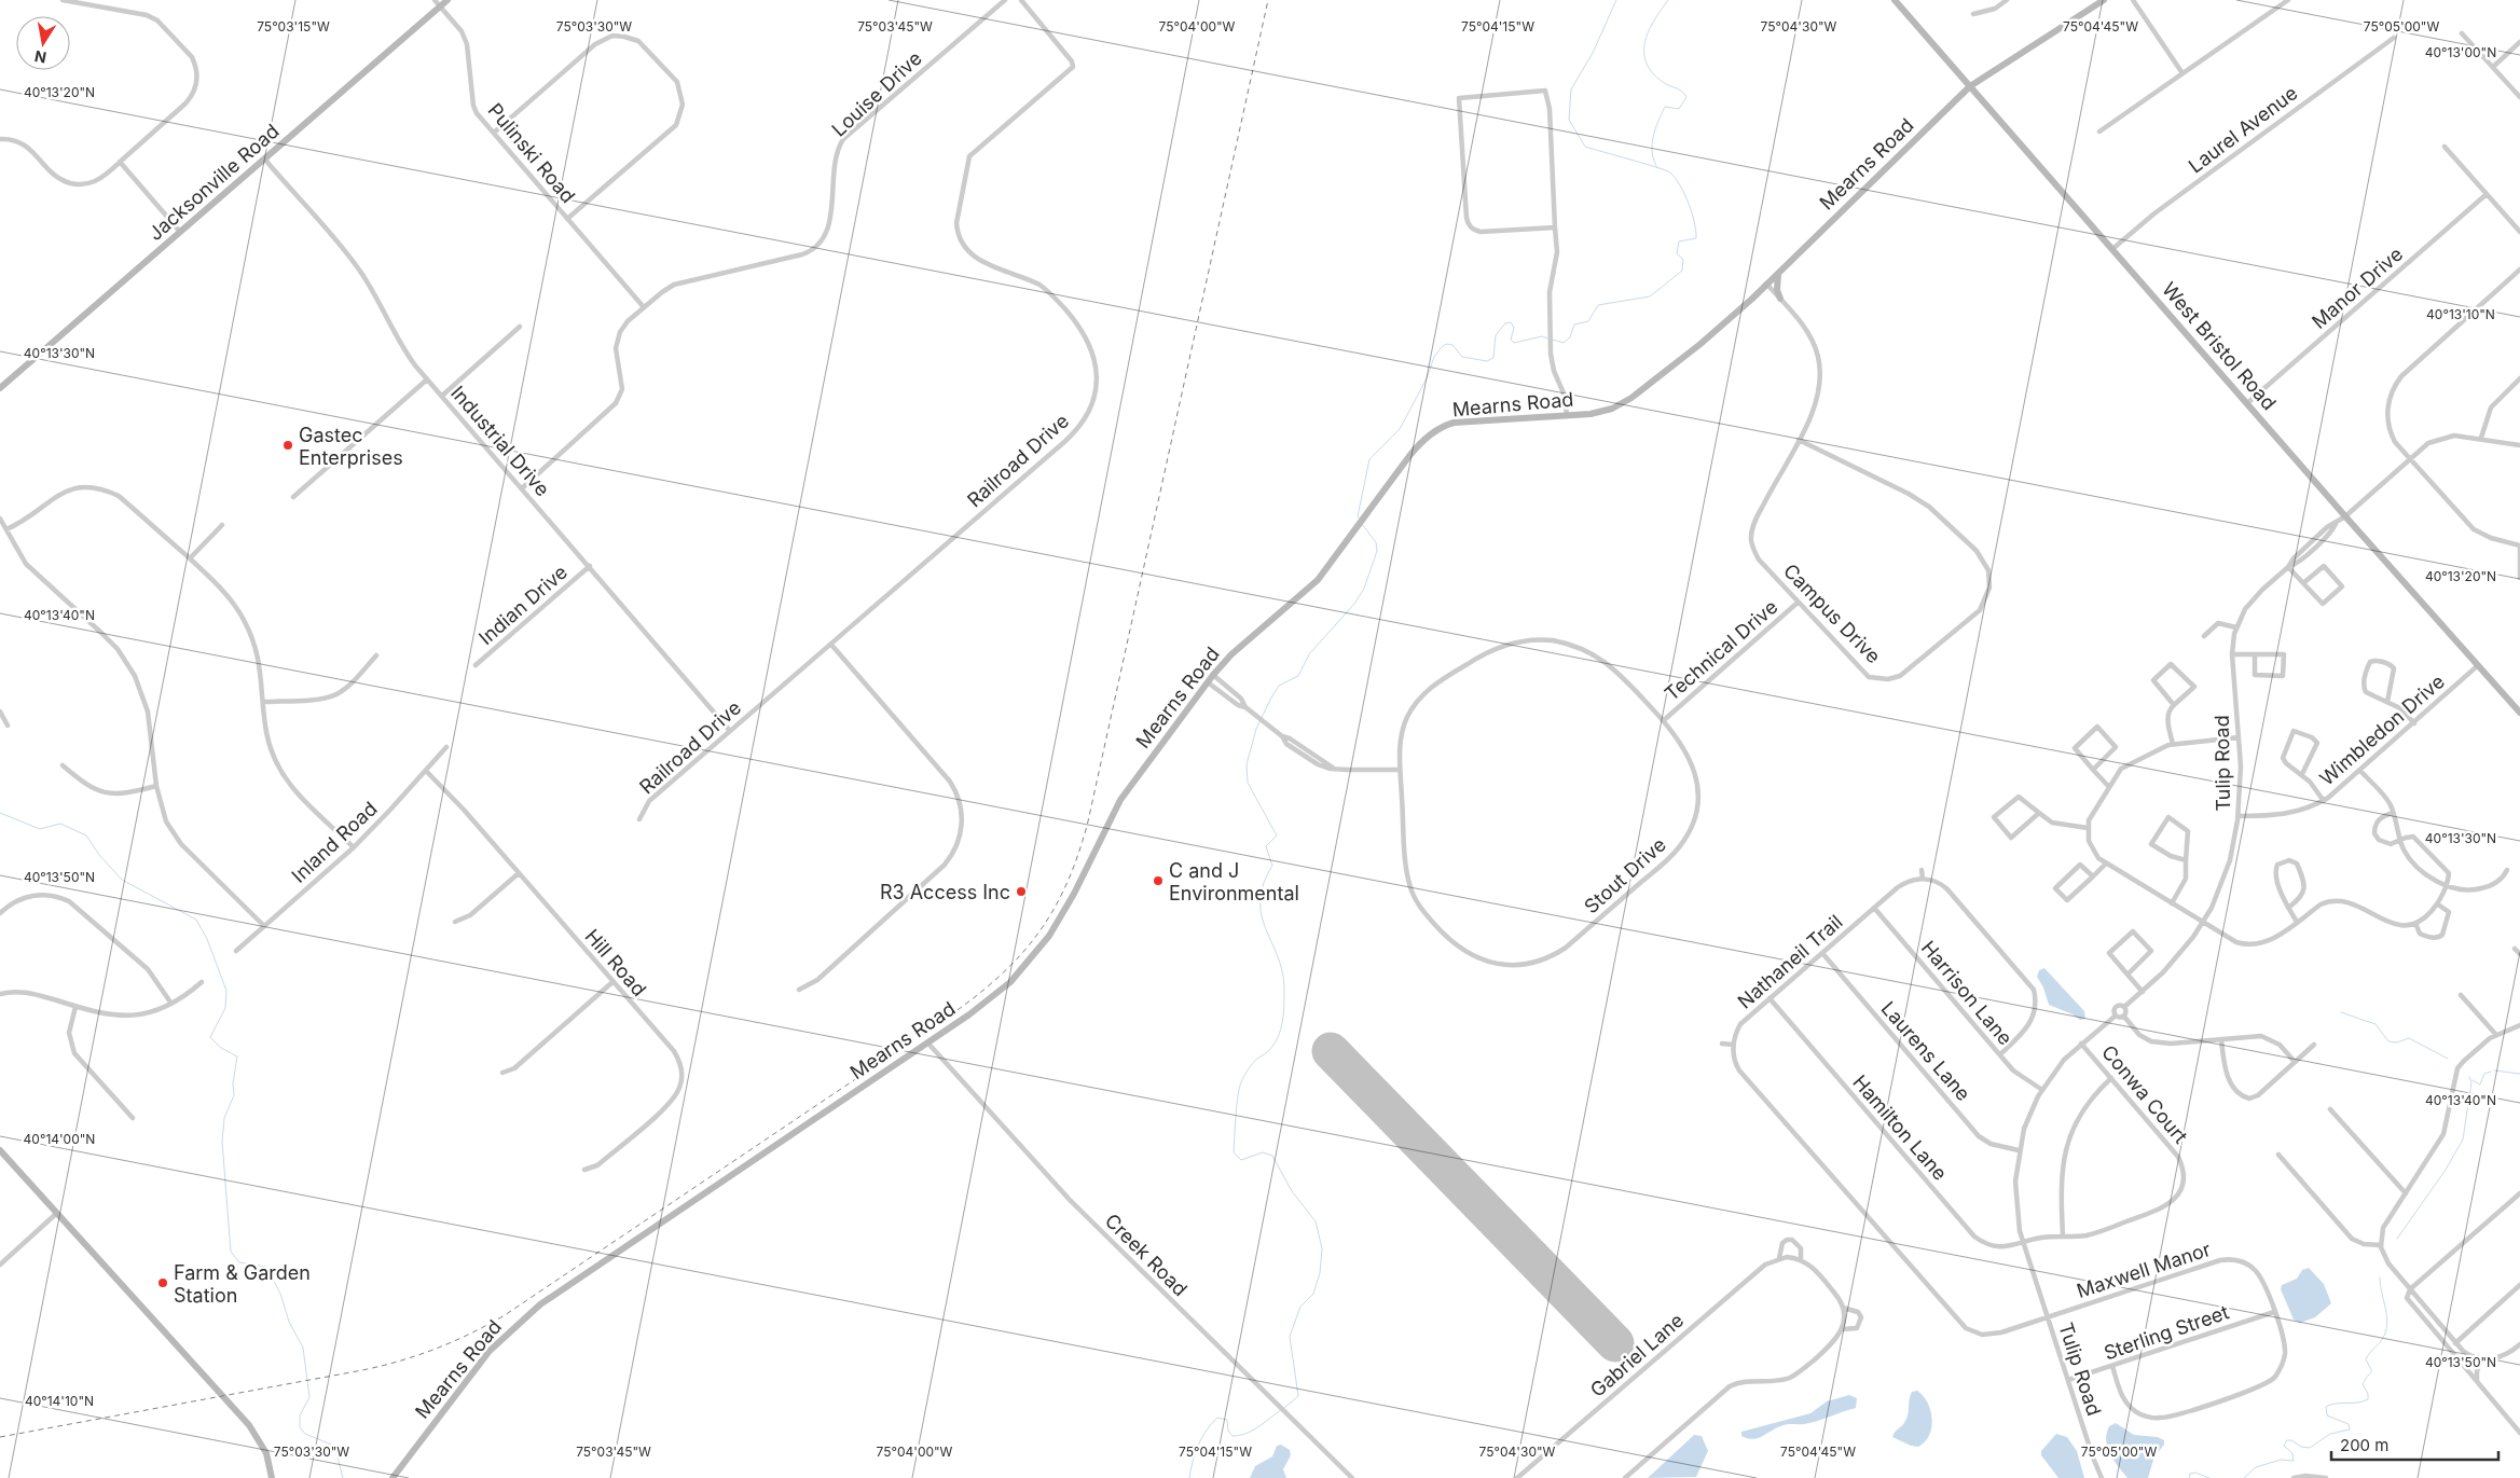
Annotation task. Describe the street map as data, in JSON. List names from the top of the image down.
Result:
{
  "streets": {
    "street": [
      "Louise Drive",
      "Laurel Avenue",
      "Pulinski Road",
      "Mearns Road",
      "Jacksonville Road",
      "Manor Drive",
      "West Bristol Road",
      "Industrial Drive",
      "Railroad Drive",
      "Indian Drive",
      "Campus Drive",
      "Technical Drive",
      "Wimbledon Drive",
      "Tulip Road",
      "Inland Road",
      "Stout Drive",
      "Nathaneil Trail",
      "Hill Road",
      "Harrison Lane",
      "Laurens Lane",
      "Conwa Court",
      "Hamilton Lane",
      "Creek Road",
      "Maxwell Manor",
      "Sterling Street",
      "Gabriel Lane"
    ]
  },
  "crossings": [
    ["Louise Drive", "Pulinski Road"],
    ["Louise Drive", "Industrial Drive"],
    ["Laurel Avenue", "West Bristol Road"],
    ["Pulinski Road", "Jacksonville Road"],
    ["Mearns Road", "West Bristol Road"],
    ["Mearns Road", "Campus Drive"],
    ["Mearns Road", "Creek Road"],
    ["Jacksonville Road", "Industrial Drive"],
    ["Manor Drive", "West Bristol Road"],
    ["West Bristol Road", "Wimbledon Drive"],
    ["West Bristol Road", "Tulip Road"],
    ["Industrial Drive", "Railroad Drive"],
    ["Industrial Drive", "Indian Drive"],
    ["Campus Drive", "Technical Drive"],
    ["Technical Drive", "Stout Drive"],
    ["Wimbledon Drive", "Tulip Road"],
    ["Tulip Road", "Harrison Lane"],
    ["Tulip Road", "Laurens Lane"],
    ["Tulip Road", "Conwa Court"],
    ["Tulip Road", "Hamilton Lane"],
    ["Tulip Road", "Maxwell Manor"],
    ["Tulip Road", "Sterling Street"],
    ["Inland Road", "Hill Road"],
    ["Nathaneil Trail", "Harrison Lane"],
    ["Nathaneil Trail", "Laurens Lane"],
    ["Nathaneil Trail", "Hamilton Lane"],
    ["Conwa Court", "Hamilton Lane"],
    ["Maxwell Manor", "Sterling Street"]
  ],
  "places": [
    "Gastec Enterprises",
    "C and J Environmental",
    "R3 Access Inc",
    "Farm & Garden Station"
  ],
  "scale_bar": "200 m",
  "north": "bottom",
  "coordinates": [
    "75°03'15\"W",
    "75°03'30\"W",
    "75°03'45\"W",
    "75°04'00\"W",
    "75°04'15\"W",
    "75°04'30\"W",
    "75°04'45\"W",
    "75°05'00\"W",
    "40°13'00\"N",
    "40°13'20\"N",
    "40°13'10\"N",
    "40°13'30\"N",
    "40°13'40\"N",
    "40°13'50\"N",
    "40°14'00\"N",
    "40°14'10\"N"
  ]
}
